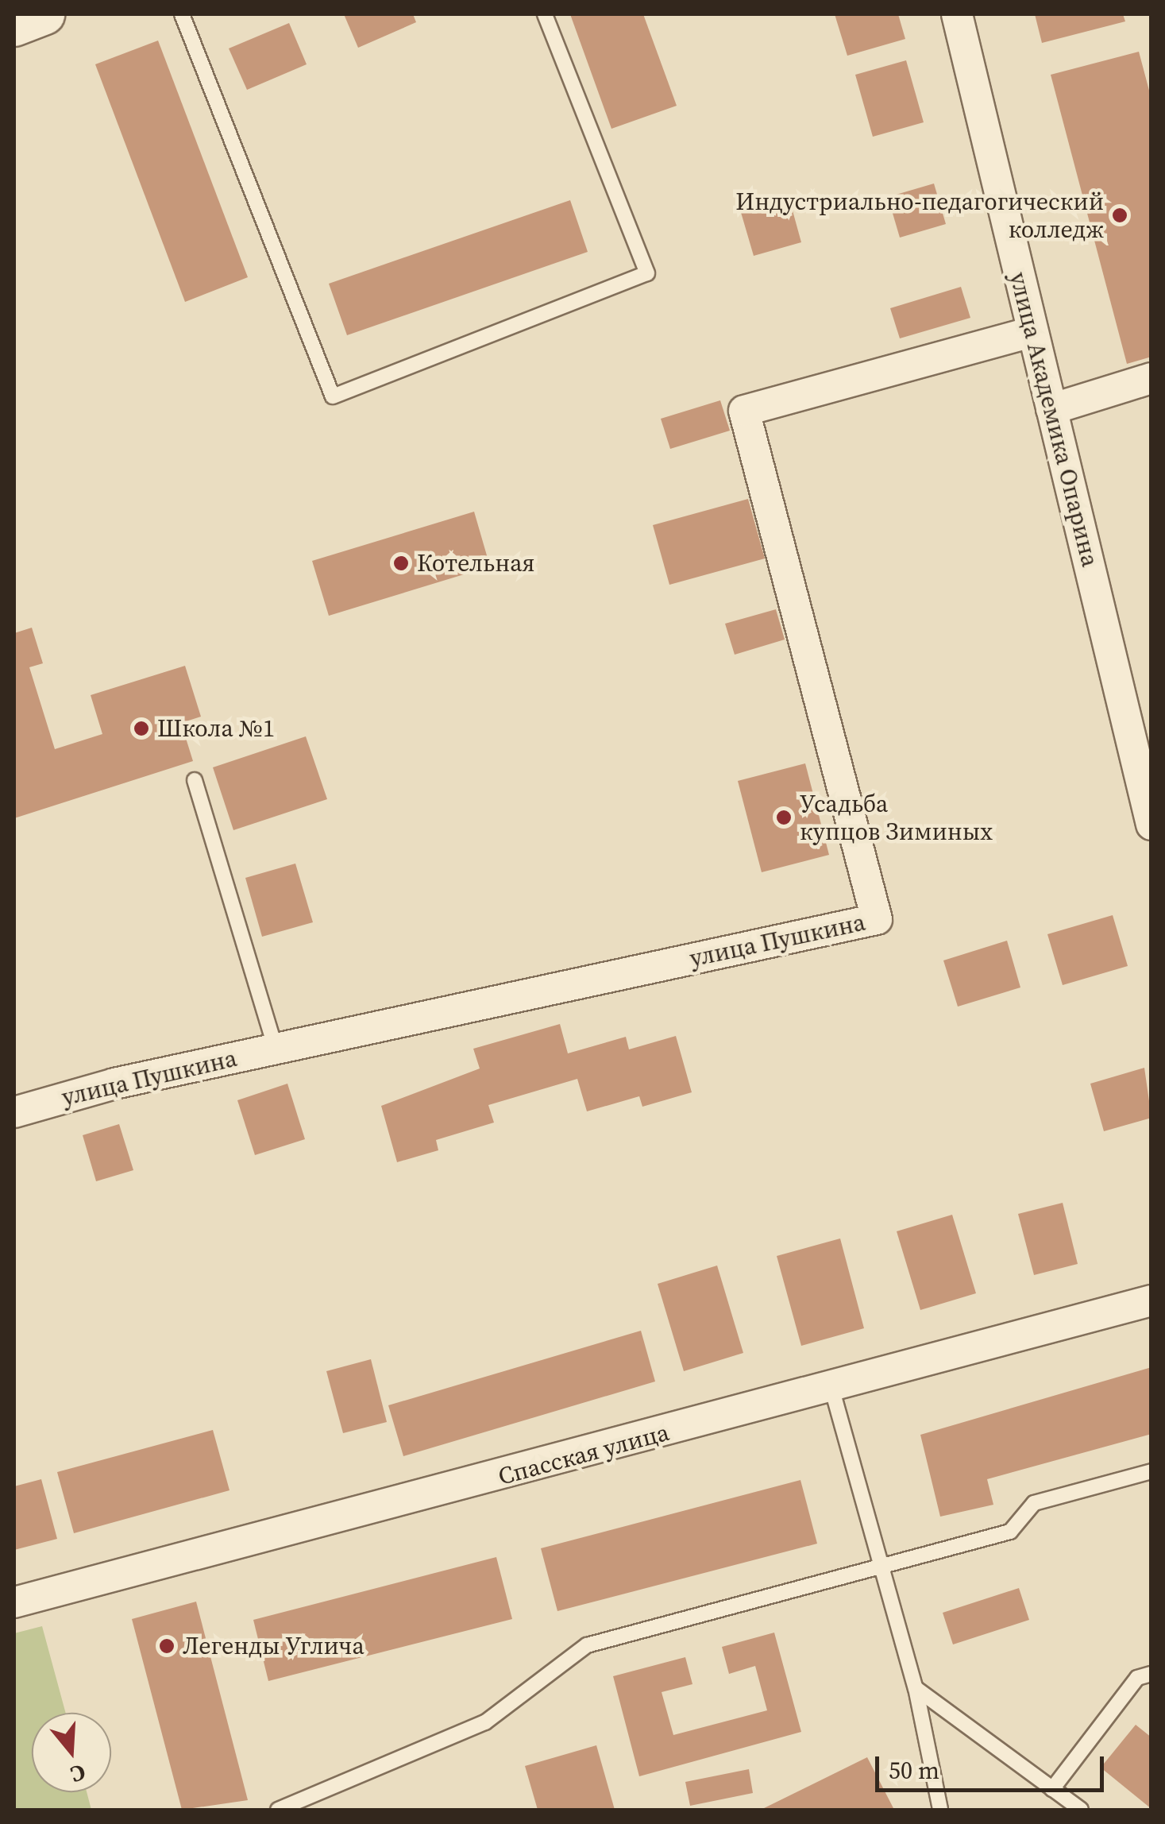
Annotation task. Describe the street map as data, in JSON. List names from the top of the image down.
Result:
{
  "streets": {
    "street": ["улица Академика Опарина", "улица Пушкина", "Спасская улица"]
  },
  "crossings": [
    ["улица Академика Опарина", "улица Пушкина"]
  ],
  "places": [
    "Индустриально-педагогический колледж",
    "Котельная",
    "Школа №1",
    "Усадьба купцов Зиминых",
    "Легенды Углича"
  ],
  "scale_bar": "50 m",
  "north": "bottom"
}
